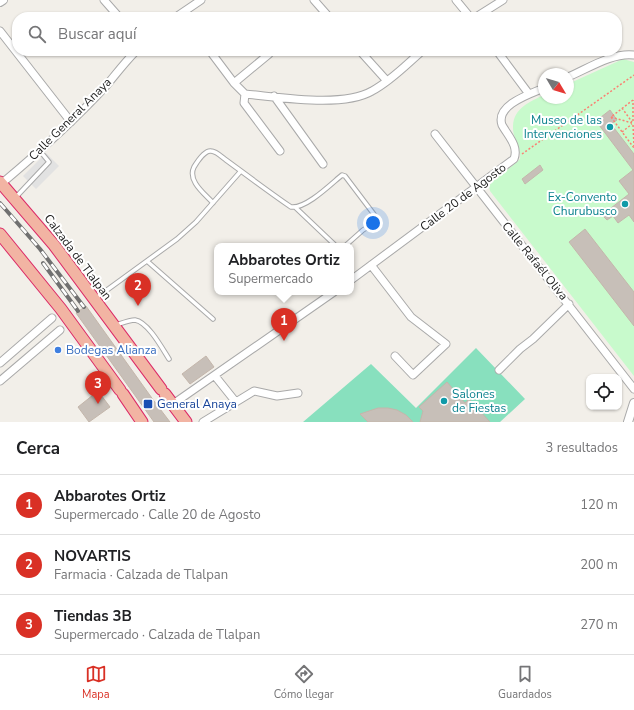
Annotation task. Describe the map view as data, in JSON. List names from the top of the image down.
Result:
{
  "streets": {
    "highway": ["Calzada de Tlalpan"],
    "street": ["Calle General Anaya", "Calle 20 de Agosto", "Calle Rafaél Oliva"]
  },
  "crossings": [
    ["Calle General Anaya", "Calzada de Tlalpan"],
    ["Calle 20 de Agosto", "Calle Rafaél Oliva"]
  ],
  "places": {
    "other": [
      "Museo de las Intervenciones",
      "Ex-Convento Churubusco",
      "Bodegas Alianza",
      "Salones de Fiestas"
    ],
    "transit": ["General Anaya"]
  },
  "north": "bottom right",
  "page": {
    "search": "Buscar aquí",
    "popup": ["Abbarotes Ortiz", "Supermercado"],
    "pins": ["2", "1", "3"],
    "heading": ["Cerca", "3 resultados"],
    "list": [
      {
        "mark": "1",
        "name": "Abbarotes Ortiz",
        "note": "Supermercado · Calle 20 de Agosto",
        "value": "120 m"
      },
      {
        "mark": "2",
        "name": "NOVARTIS",
        "note": "Farmacia · Calzada de Tlalpan",
        "value": "200 m"
      },
      {
        "mark": "3",
        "name": "Tiendas 3B",
        "note": "Supermercado · Calzada de Tlalpan",
        "value": "270 m"
      }
    ],
    "nav": ["Mapa", "Cómo llegar", "Guardados"]
  }
}
